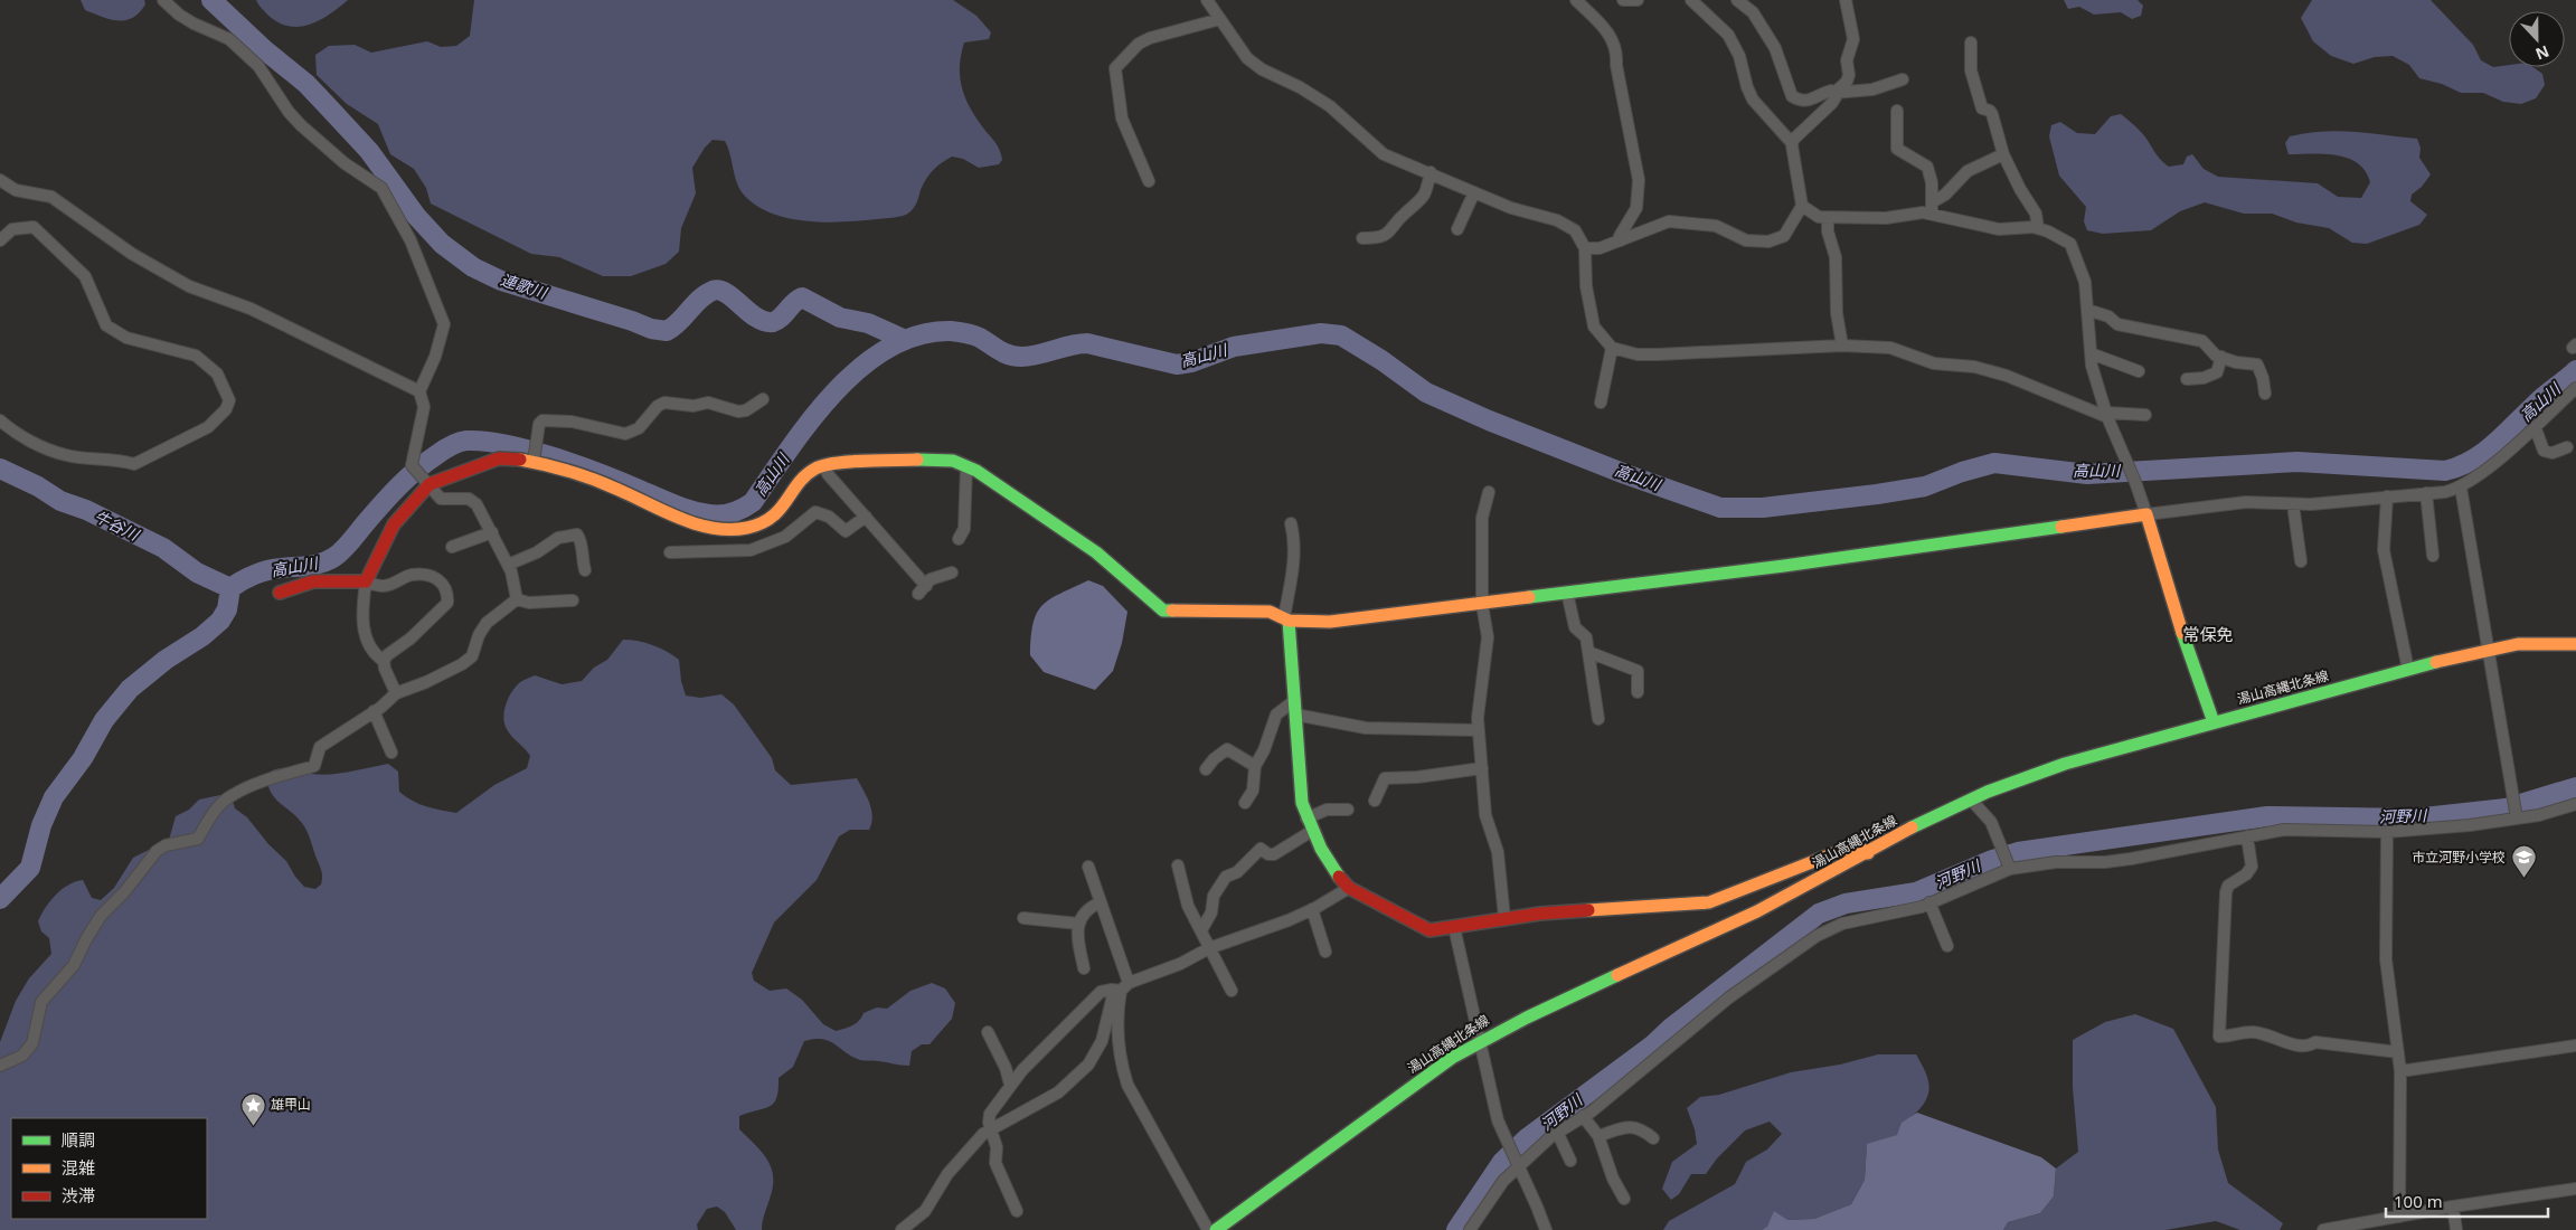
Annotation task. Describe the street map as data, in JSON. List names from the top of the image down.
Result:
{
  "streets": {
    "street": ["湯山高縄北条線"]
  },
  "districts": ["常保免"],
  "water": [
    "連歌川",
    "高山川",
    "牛谷川",
    "河野川"
  ],
  "places": {
    "school or university": ["市立河野小学校"],
    "place": ["雄甲山"]
  },
  "legend": ["順調", "混雑", "渋滞"],
  "scale_bar": "100 m",
  "north": "bottom"
}
